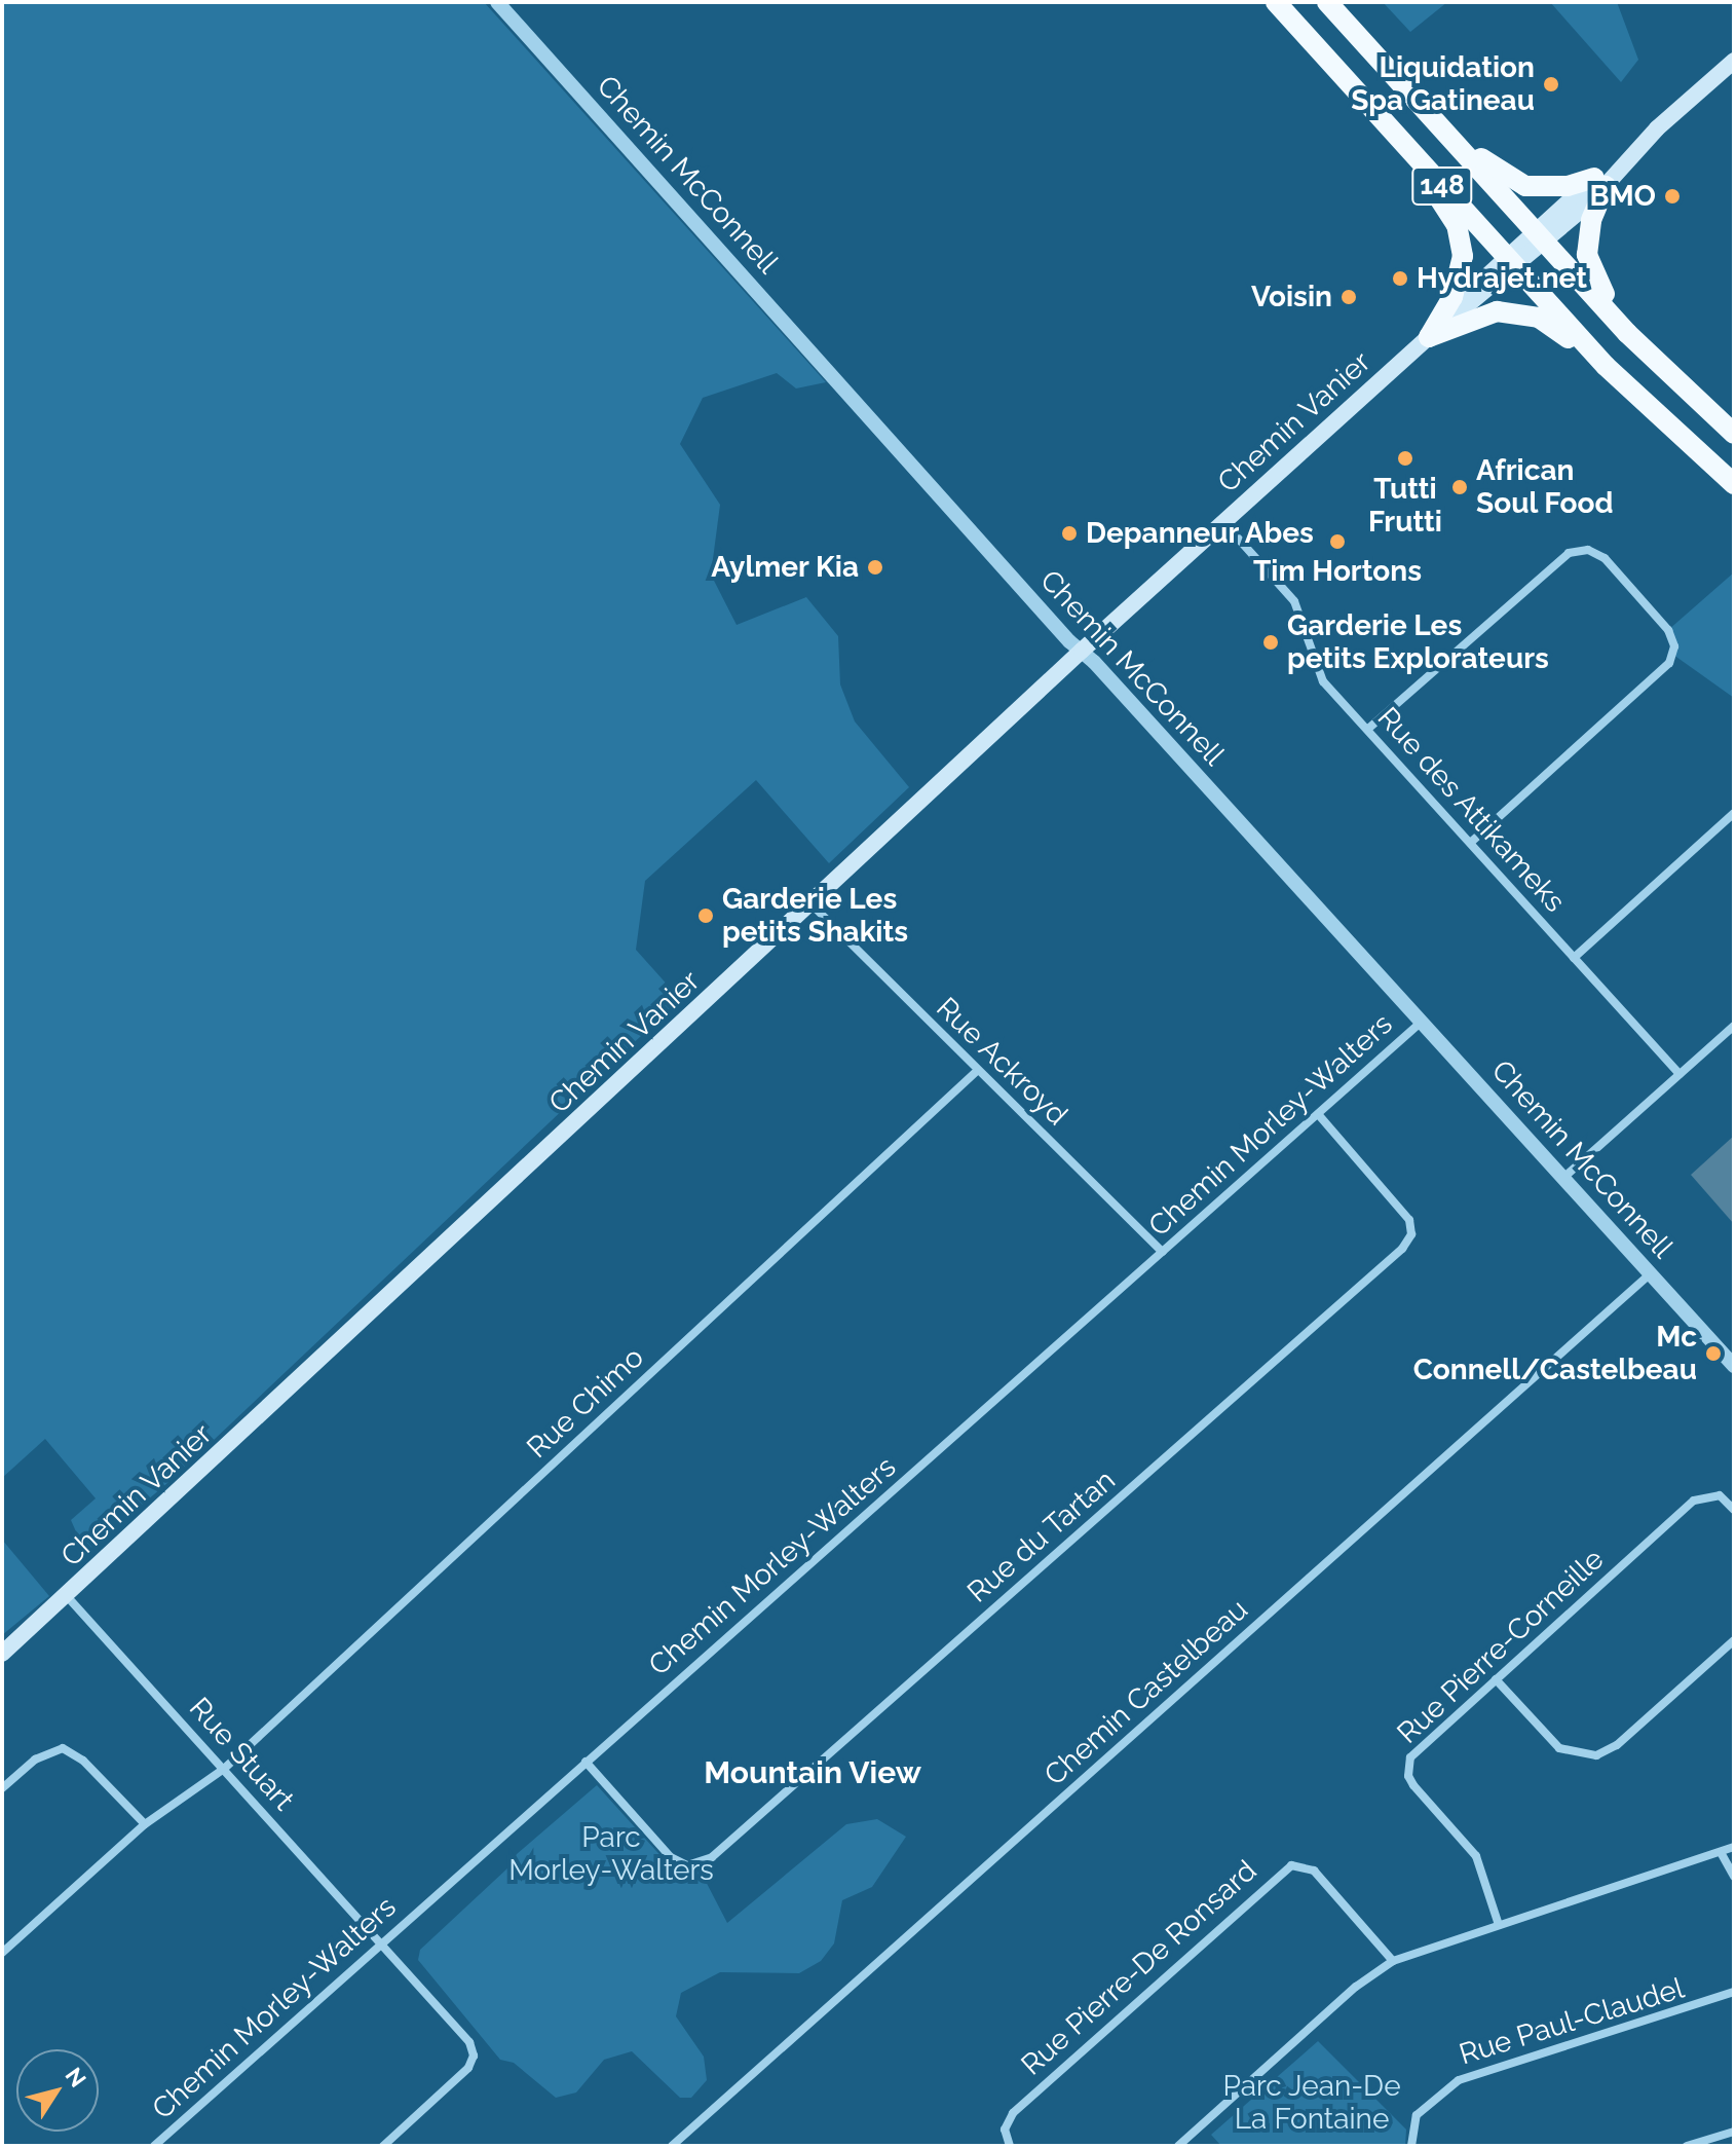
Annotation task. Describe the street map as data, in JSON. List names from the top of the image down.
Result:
{
  "streets": {
    "highway": ["148"],
    "main road": ["Chemin Vanier"],
    "street": [
      "Chemin McConnell",
      "Rue des Attikameks",
      "Rue Ackroyd",
      "Chemin Morley-Walters",
      "Rue Chimo",
      "Rue du Tartan",
      "Rue Pierre-Corneille",
      "Chemin Castelbeau",
      "Rue Stuart",
      "Rue Pierre-De Ronsard",
      "Rue Paul-Claudel"
    ]
  },
  "crossings": [
    ["Chemin McConnell", "Chemin Vanier"],
    ["Chemin McConnell", "Chemin Morley-Walters"],
    ["Chemin McConnell", "Chemin Castelbeau"],
    ["148", "Chemin Vanier"],
    ["Chemin Vanier", "Rue des Attikameks"],
    ["Chemin Vanier", "Rue Ackroyd"],
    ["Chemin Vanier", "Rue Stuart"],
    ["Rue Ackroyd", "Chemin Morley-Walters"],
    ["Rue Ackroyd", "Rue Chimo"],
    ["Chemin Morley-Walters", "Rue du Tartan"],
    ["Chemin Morley-Walters", "Rue Stuart"],
    ["Rue Chimo", "Rue Stuart"]
  ],
  "districts": ["Mountain View"],
  "parks": ["Parc Morley-Walters", "Parc Jean-De La Fontaine"],
  "places": [
    "Liquidation Spa Gatineau",
    "BMO",
    "Hydrajet.net",
    "Voisin",
    "Tutti Frutti",
    "African Soul Food",
    "Depanneur Abes",
    "Tim Hortons",
    "Aylmer Kia",
    "Garderie Les petits Explorateurs",
    "Garderie Les petits Shakits",
    "Mc Connell/Castelbeau"
  ],
  "north": "top right"
}
